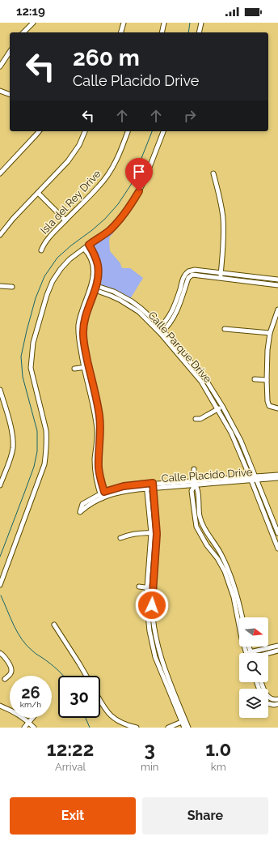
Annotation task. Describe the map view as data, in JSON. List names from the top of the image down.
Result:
{
  "streets": {
    "street": ["Isla del Rey Drive", "Calle Parque Drive", "Calle Placido Drive"]
  },
  "crossings": [
    ["Calle Parque Drive", "Calle Placido Drive"]
  ],
  "north": "right",
  "page": {
    "status": "12:19",
    "turn": ["260 m", "Calle Placido Drive"],
    "speed": "26 km/h",
    "limit": "30",
    "eta": [
      "12:22",
      "Arrival",
      "3",
      "min",
      "1.0",
      "km"
    ],
    "buttons": ["Exit", "Share"]
  }
}
